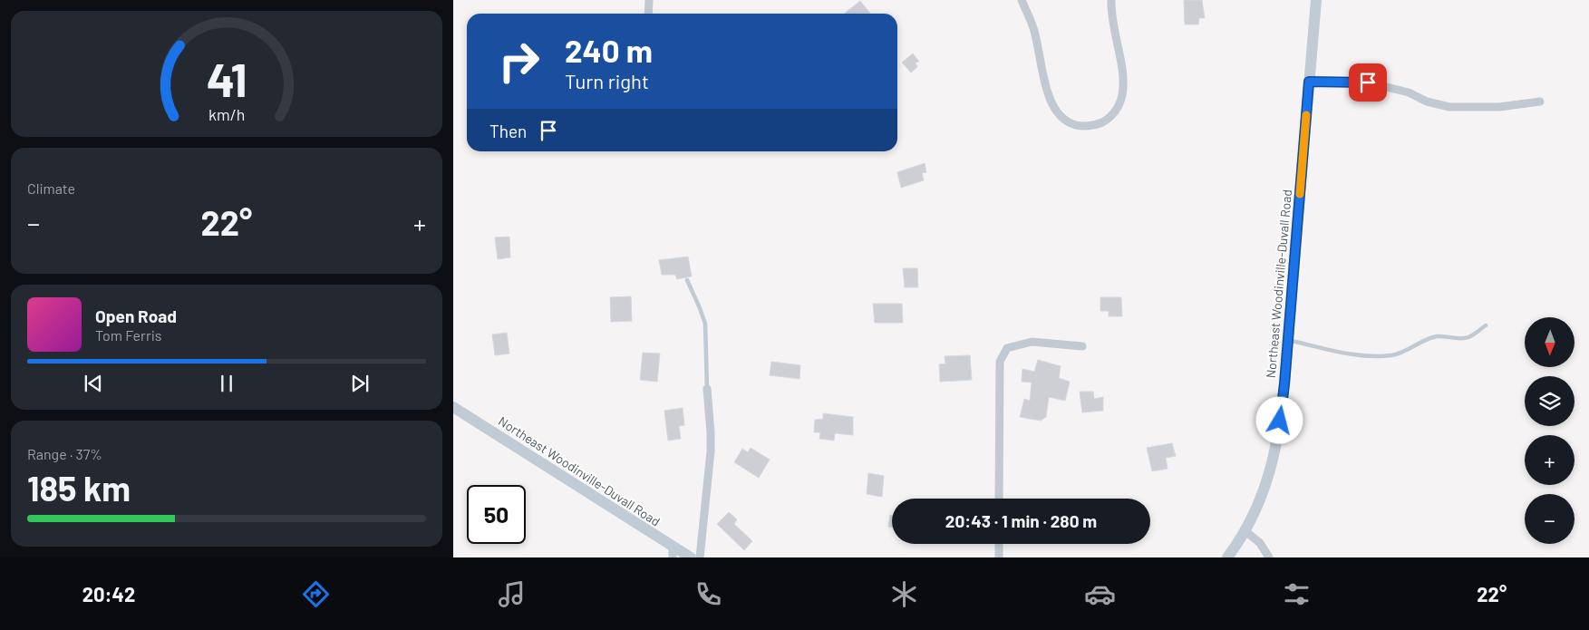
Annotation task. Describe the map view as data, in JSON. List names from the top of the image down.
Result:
{
  "streets": {
    "main road": ["Northeast Woodinville-Duvall Road"]
  },
  "north": "bottom",
  "page": {
    "turn": ["240 m", "Turn right"],
    "then": "Then",
    "tile": [
      "Climate",
      ["Range · 37%", "185 km"]
    ],
    "heat": ["−", "22°", "+"],
    "song": ["Open Road", "Tom Ferris"],
    "map_buttons": ["+", "−"],
    "limit": "50",
    "trip": "20:43 · 1 min · 280 m",
    "tabs": ["20:42", "22°"],
    "gauge": ["41", "km/h"]
  }
}
